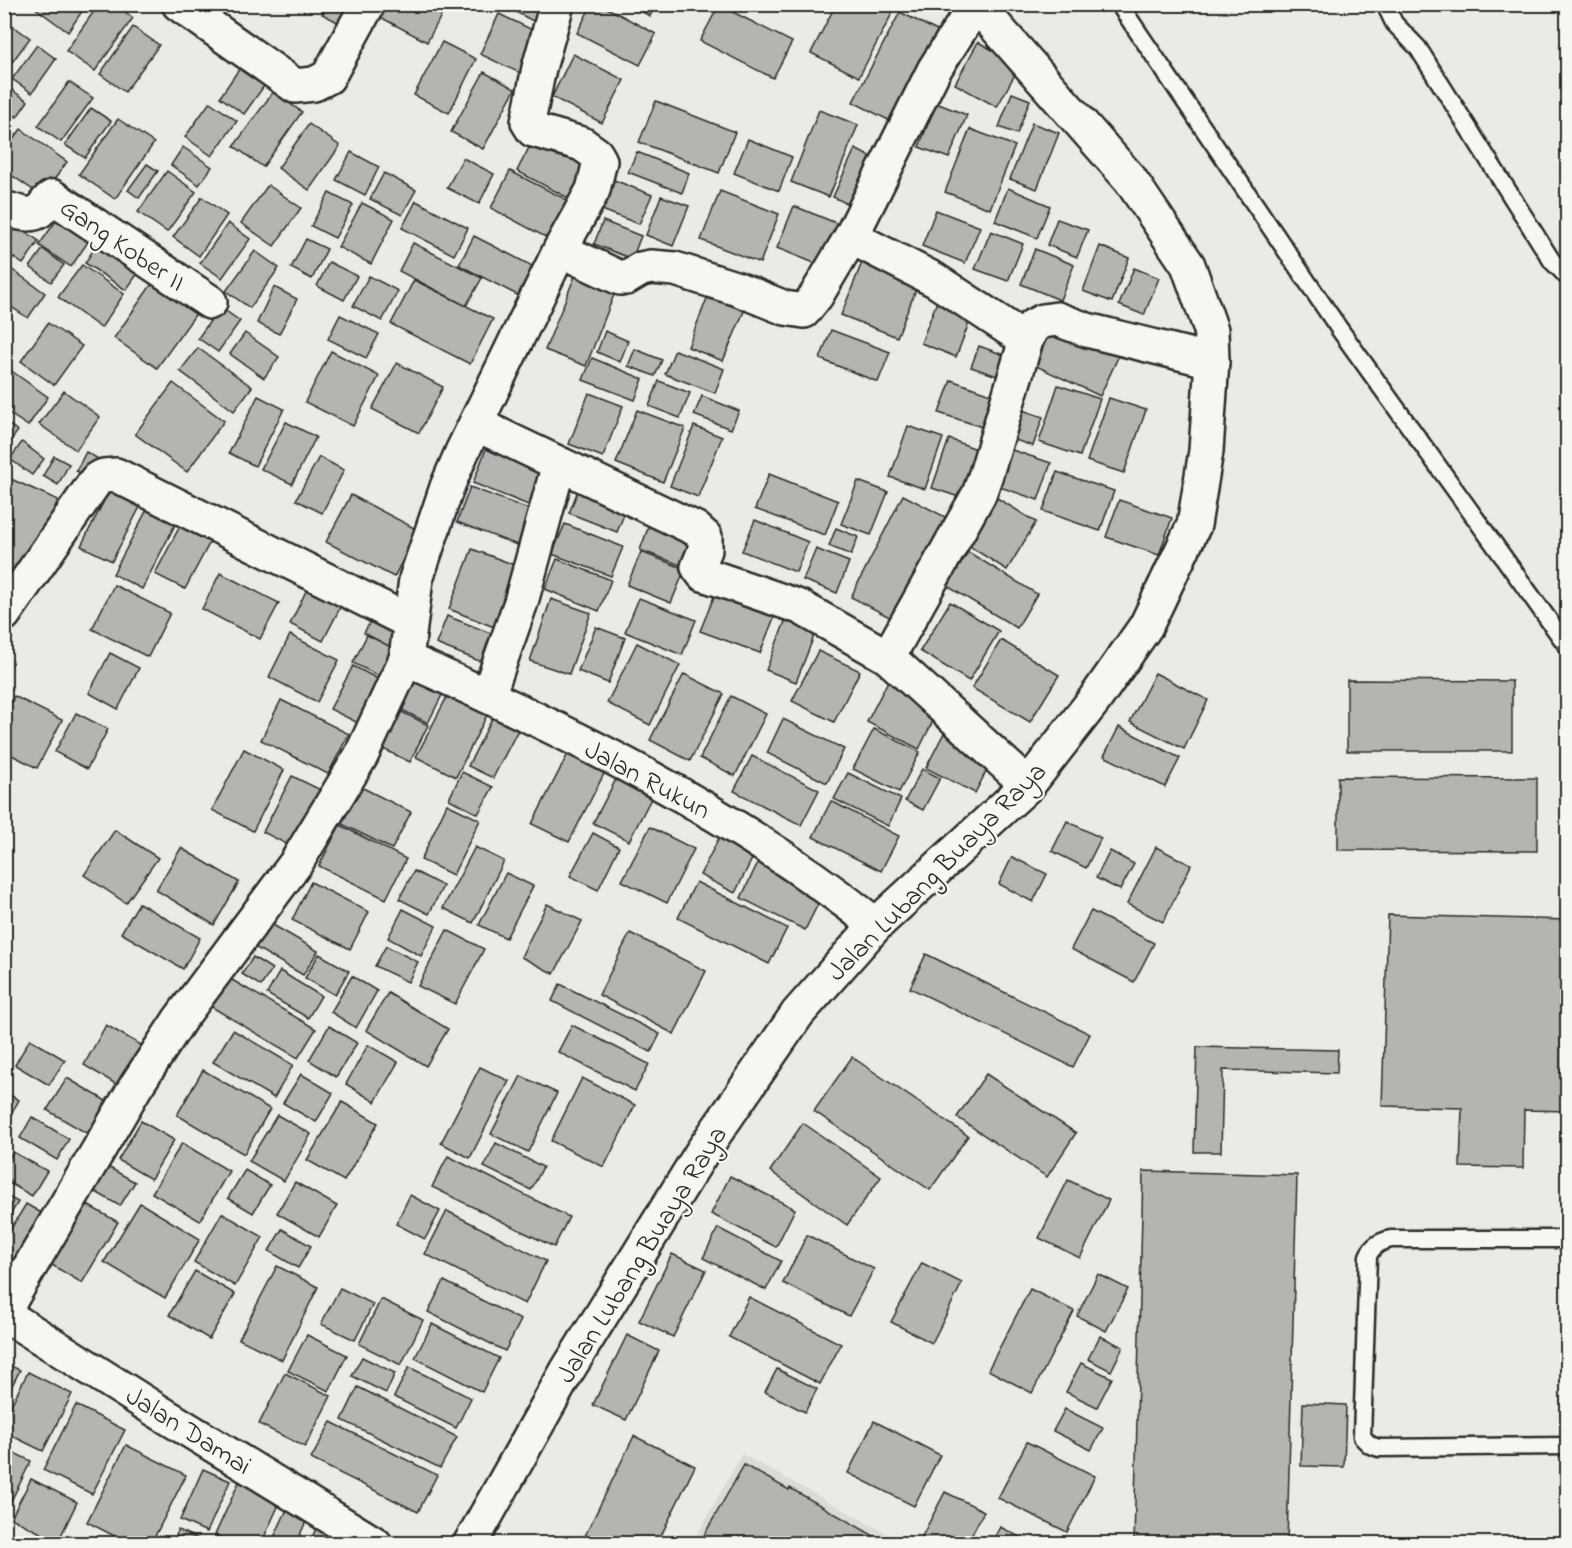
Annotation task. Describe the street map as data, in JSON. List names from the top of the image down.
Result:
{
  "streets": {
    "street": [
      "Gang Kober II",
      "Jalan Rukun",
      "Jalan Lubang Buaya Raya",
      "Jalan Damai"
    ]
  },
  "crossings": [
    ["Jalan Rukun", "Jalan Lubang Buaya Raya"]
  ]
}
